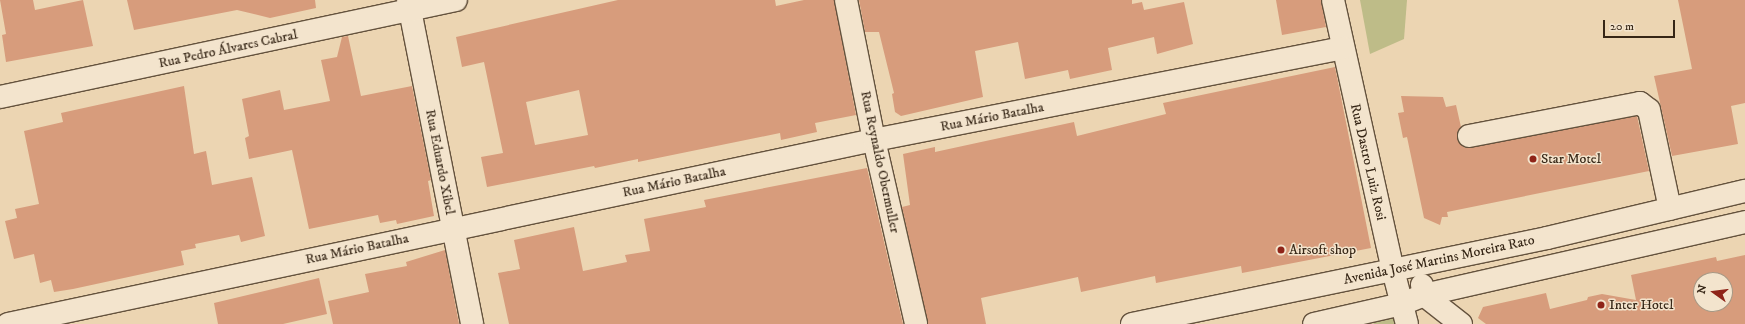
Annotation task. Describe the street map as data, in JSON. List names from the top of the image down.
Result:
{
  "streets": {
    "street": [
      "Rua Pedro Álvares Cabral",
      "Rua Mário Batalha",
      "Rua Eduardo Xibel",
      "Rua Reynaldo Obermuller",
      "Rua Dastro Luiz Rosi",
      "Avenida José Martins Moreira Rato"
    ]
  },
  "crossings": [
    ["Rua Pedro Álvares Cabral", "Rua Eduardo Xibel"],
    ["Rua Mário Batalha", "Rua Eduardo Xibel"],
    ["Rua Mário Batalha", "Rua Reynaldo Obermuller"],
    ["Rua Mário Batalha", "Rua Dastro Luiz Rosi"],
    ["Rua Dastro Luiz Rosi", "Avenida José Martins Moreira Rato"]
  ],
  "places": ["Star Motel", "Airsoft shop", "Inter Hotel"],
  "scale_bar": "20 m",
  "north": "left"
}
